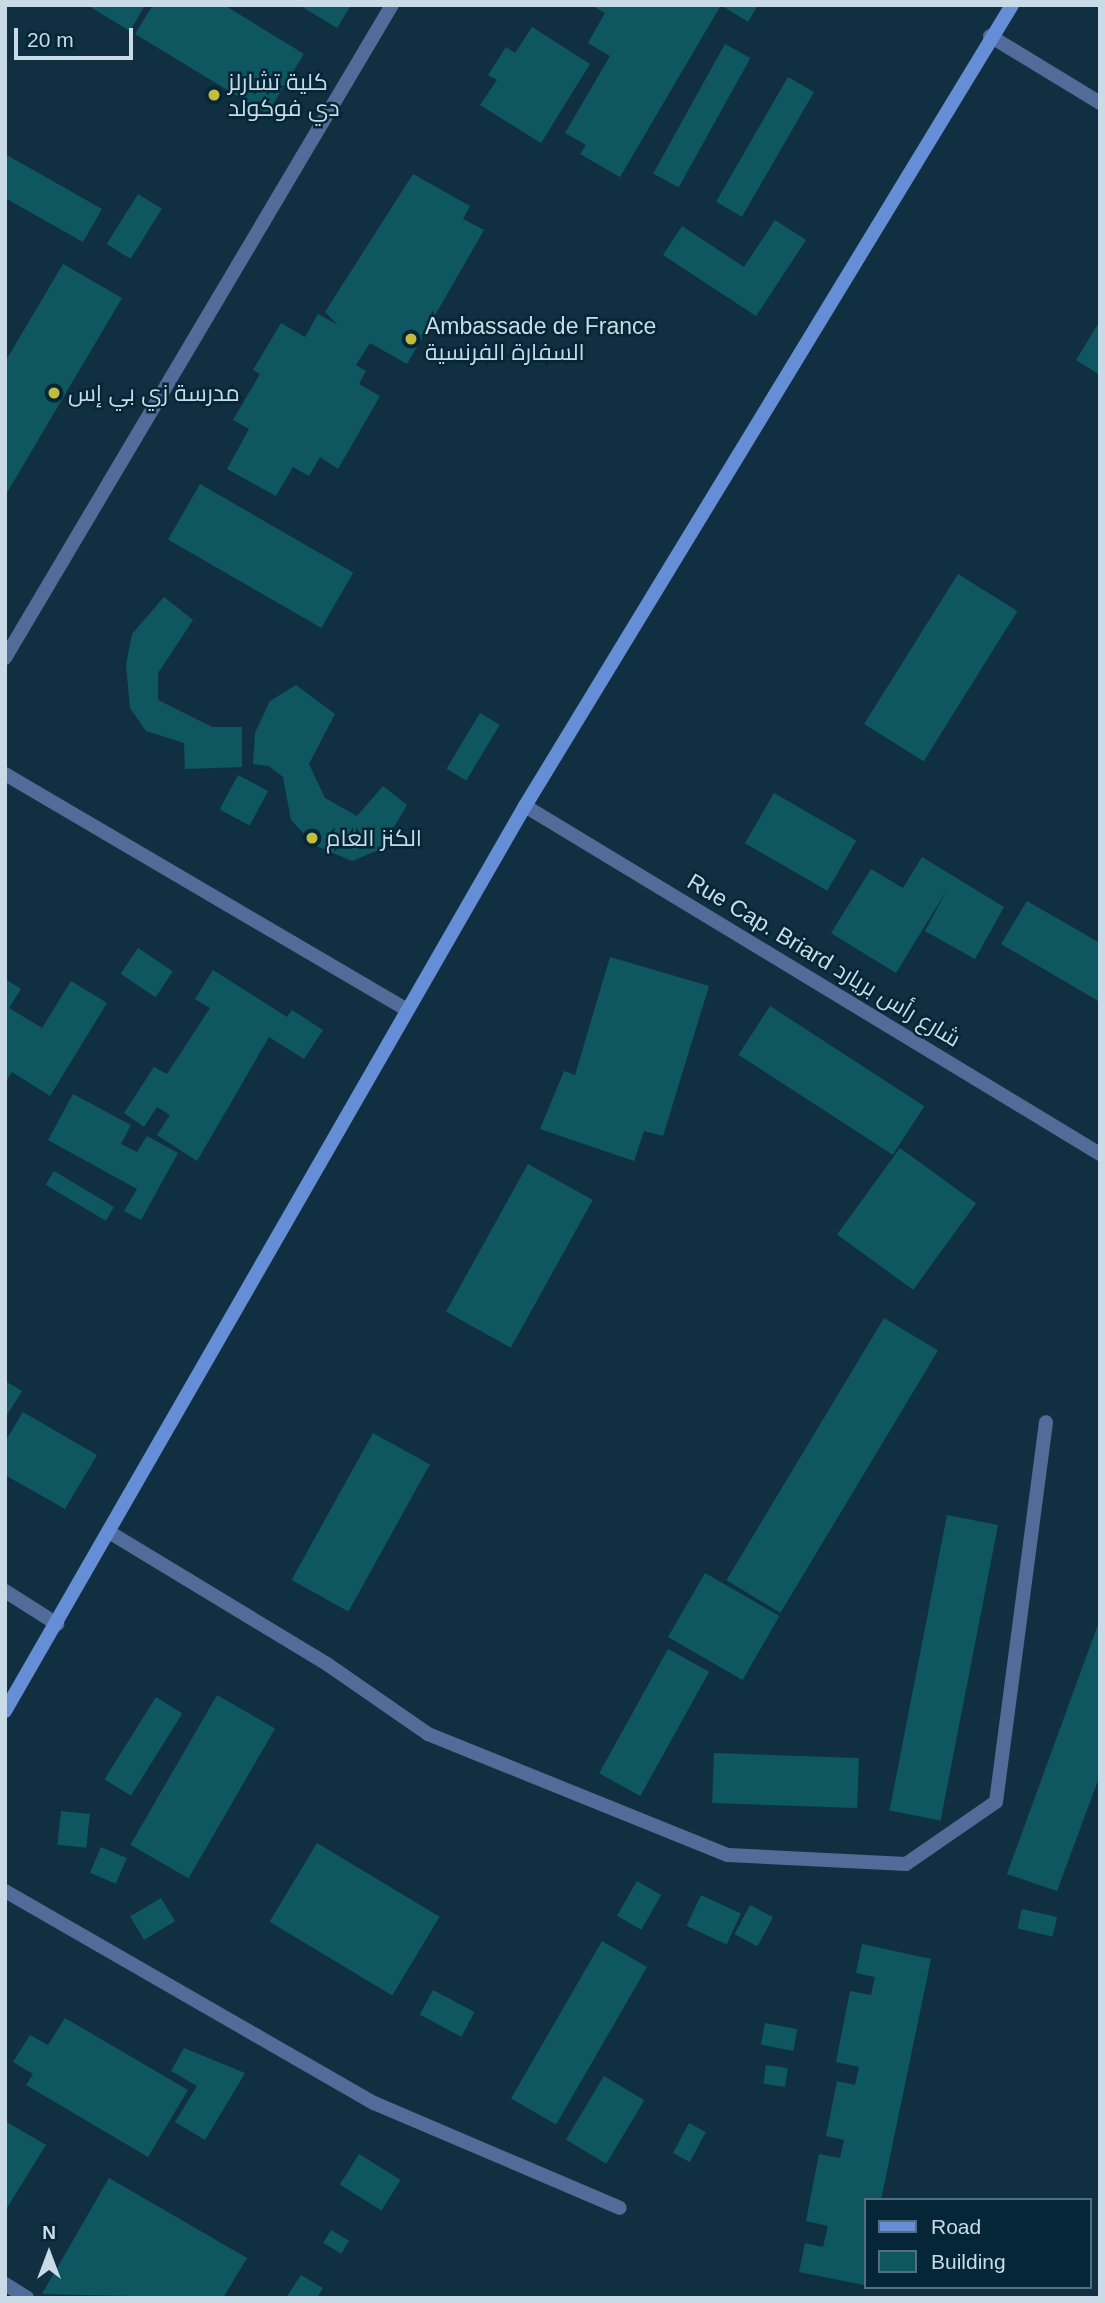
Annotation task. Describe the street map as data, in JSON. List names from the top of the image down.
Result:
{
  "streets": {
    "street": ["Rue Cap. Briard شارع رأس بريارد"]
  },
  "places": [
    "كلية تشارلز دي فوكولد",
    "Ambassade de France السفارة الفرنسية",
    "مدرسة زي بي إس",
    "الكنز العام"
  ],
  "legend": ["Road", "Building"],
  "scale_bar": "20 m",
  "north": "top"
}
